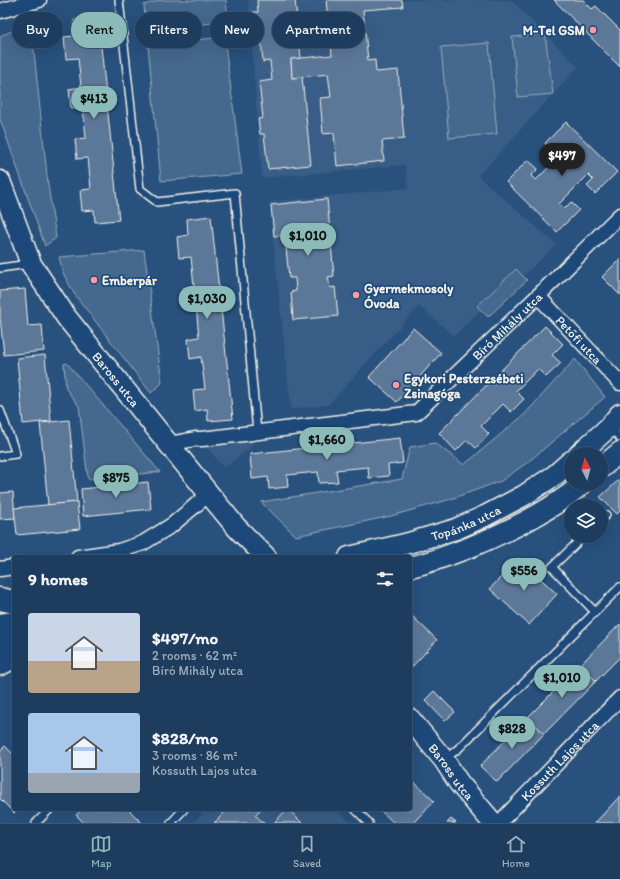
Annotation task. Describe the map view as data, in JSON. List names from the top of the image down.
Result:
{
  "streets": {
    "street": [
      "Bíró Mihály utca",
      "Petőfi utca",
      "Baross utca",
      "Topánka utca",
      "Kossuth Lajos utca"
    ]
  },
  "crossings": [
    ["Bíró Mihály utca", "Petőfi utca"],
    ["Bíró Mihály utca", "Baross utca"]
  ],
  "places": [
    "M-Tel GSM",
    "Emberpár",
    "Gyermekmosoly Óvoda",
    "Egykori Pesterzsébeti Zsinagóga"
  ],
  "north": "top",
  "page": {
    "chip": [
      "Buy",
      "Rent",
      "Filters",
      "New",
      "Apartment"
    ],
    "price": [
      "$413",
      "$497",
      "$1,010",
      "$1,030",
      "$1,660",
      "$875",
      "$556",
      "$1,010",
      "$828"
    ],
    "heading": "9 homes",
    "list": [
      {
        "name": "$497/mo",
        "note": "2 rooms · 62 m² · Bíró Mihály utca"
      },
      {
        "name": "$828/mo",
        "note": "3 rooms · 86 m² · Kossuth Lajos utca"
      }
    ],
    "tabs": ["Map", "Saved", "Home"]
  }
}
